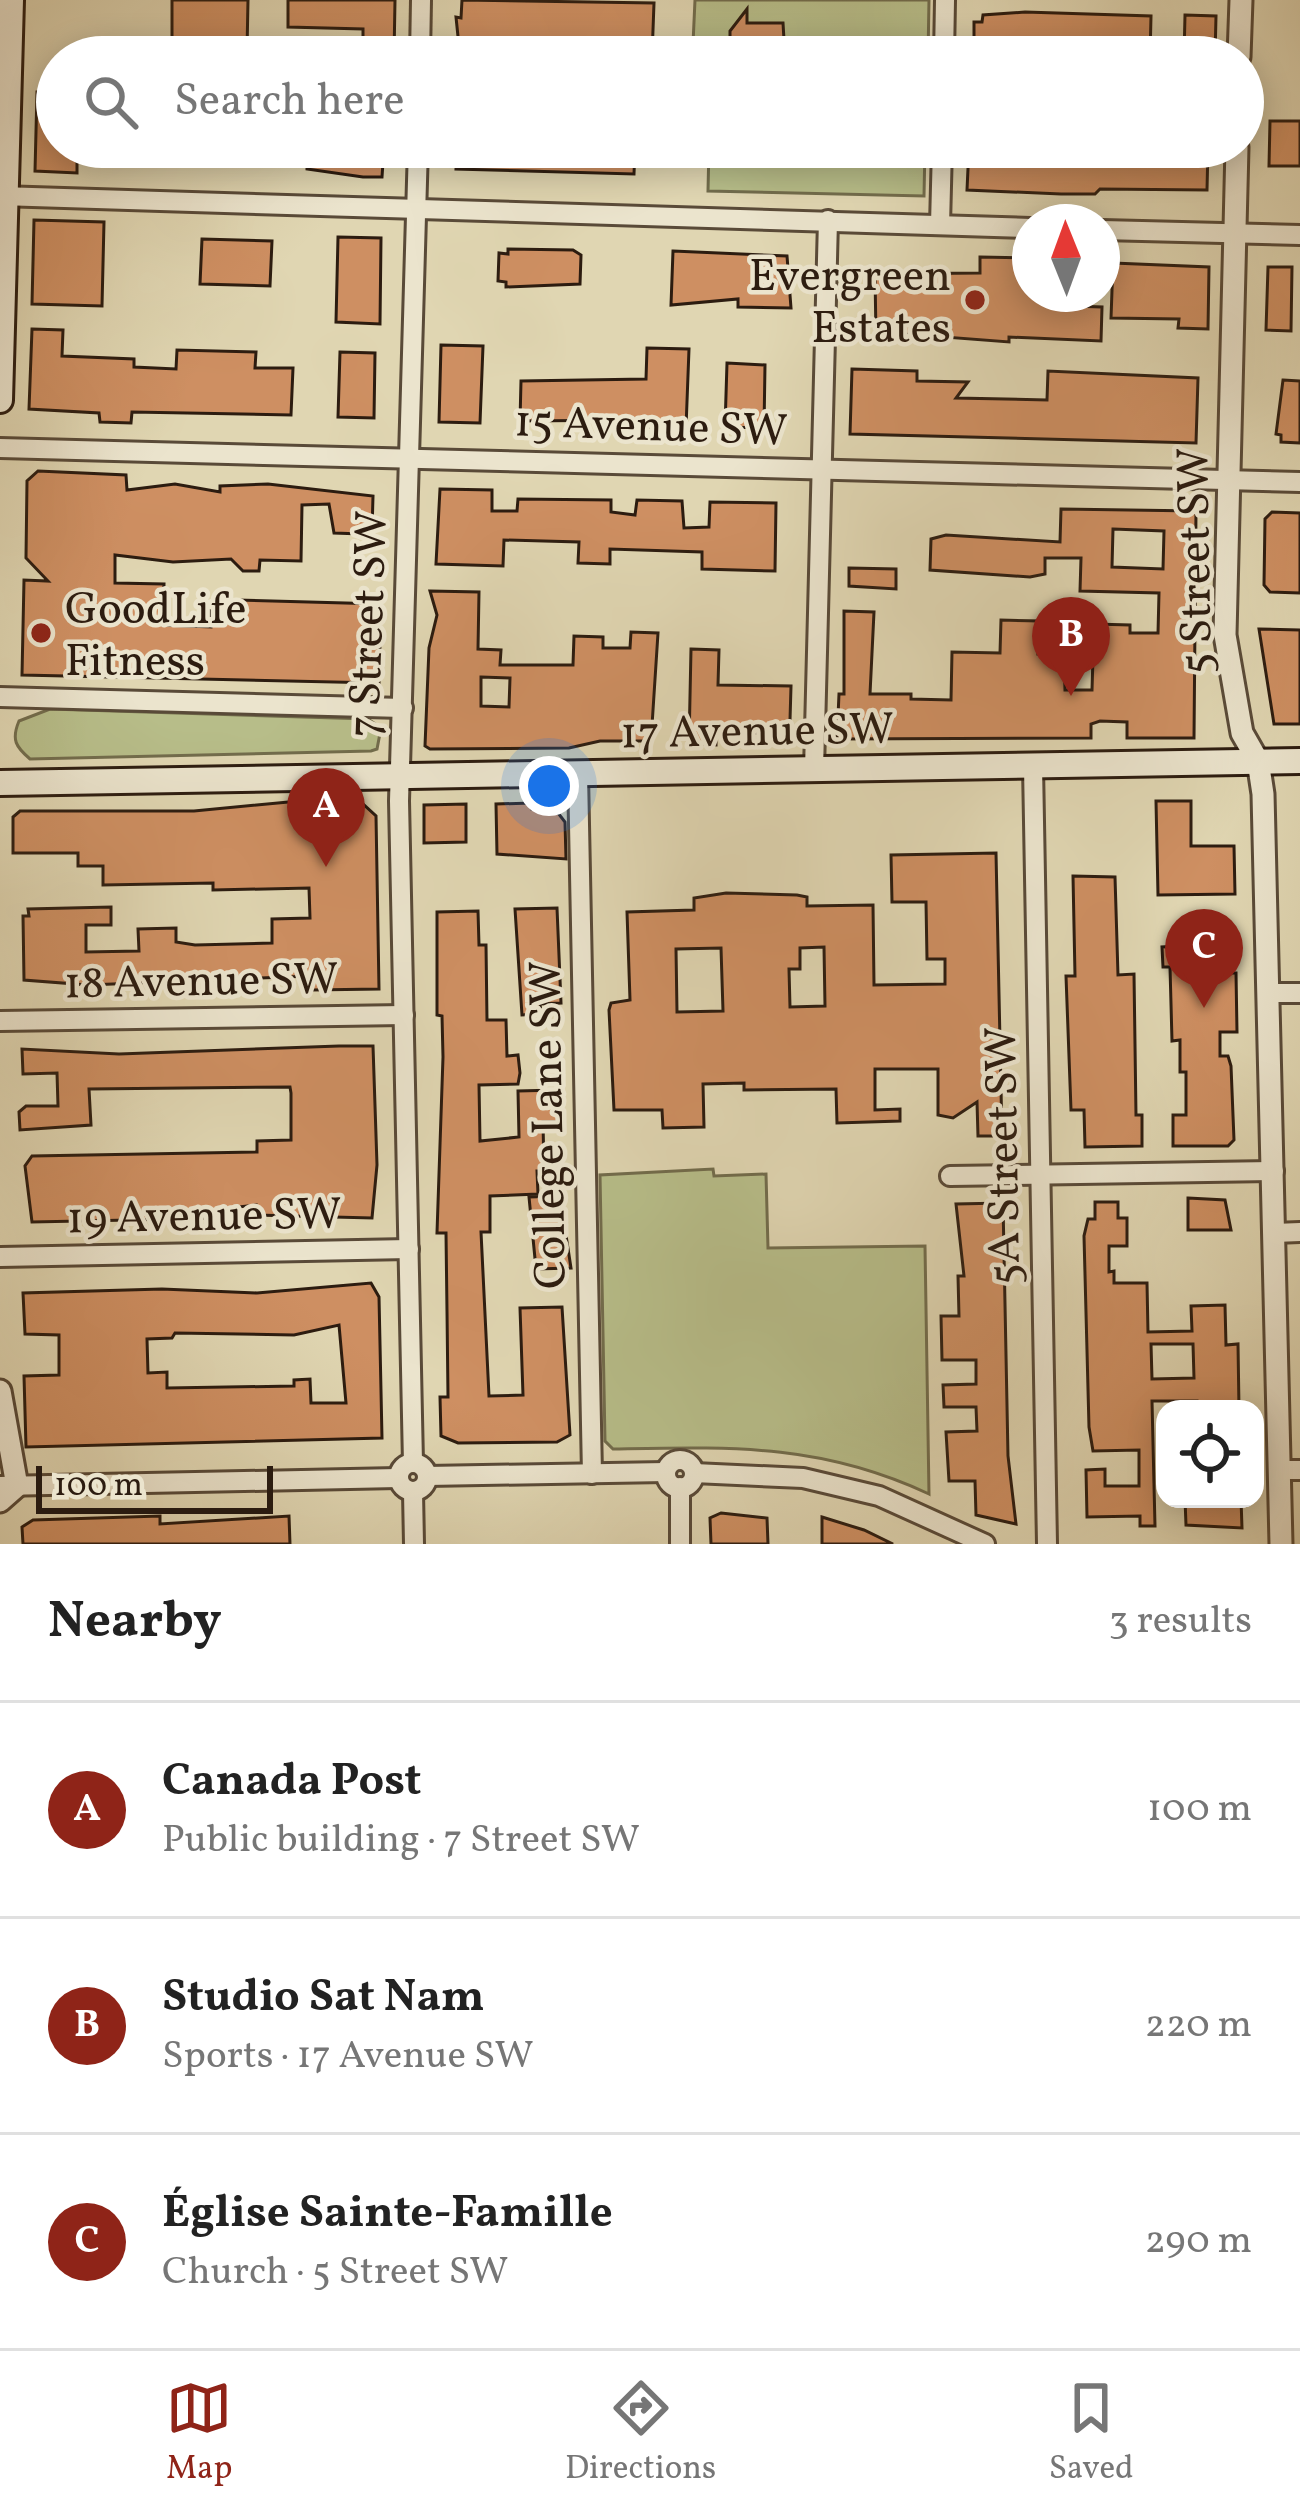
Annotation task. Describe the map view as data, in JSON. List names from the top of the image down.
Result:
{
  "streets": {
    "main road": ["17 Avenue SW"],
    "street": [
      "15 Avenue SW",
      "5 Street SW",
      "7 Street SW",
      "18 Avenue SW",
      "College Lane SW",
      "5A Street SW",
      "19 Avenue SW"
    ]
  },
  "crossings": [
    ["15 Avenue SW", "5 Street SW"],
    ["15 Avenue SW", "7 Street SW"],
    ["5 Street SW", "17 Avenue SW"],
    ["7 Street SW", "17 Avenue SW"],
    ["7 Street SW", "18 Avenue SW"],
    ["7 Street SW", "19 Avenue SW"],
    ["17 Avenue SW", "College Lane SW"],
    ["17 Avenue SW", "5A Street SW"]
  ],
  "places": ["Evergreen Estates", "GoodLife Fitness"],
  "scale_bar": "100 m",
  "north": "top",
  "page": {
    "search": "Search here",
    "pins": ["B", "A", "C"],
    "scale": "100 m",
    "heading": ["Nearby", "3 results"],
    "list": [
      {
        "mark": "A",
        "name": "Canada Post",
        "note": "Public building · 7 Street SW",
        "value": "100 m"
      },
      {
        "mark": "B",
        "name": "Studio Sat Nam",
        "note": "Sports · 17 Avenue SW",
        "value": "220 m"
      },
      {
        "mark": "C",
        "name": "Église Sainte-Famille",
        "note": "Church · 5 Street SW",
        "value": "290 m"
      }
    ],
    "nav": ["Map", "Directions", "Saved"]
  }
}
